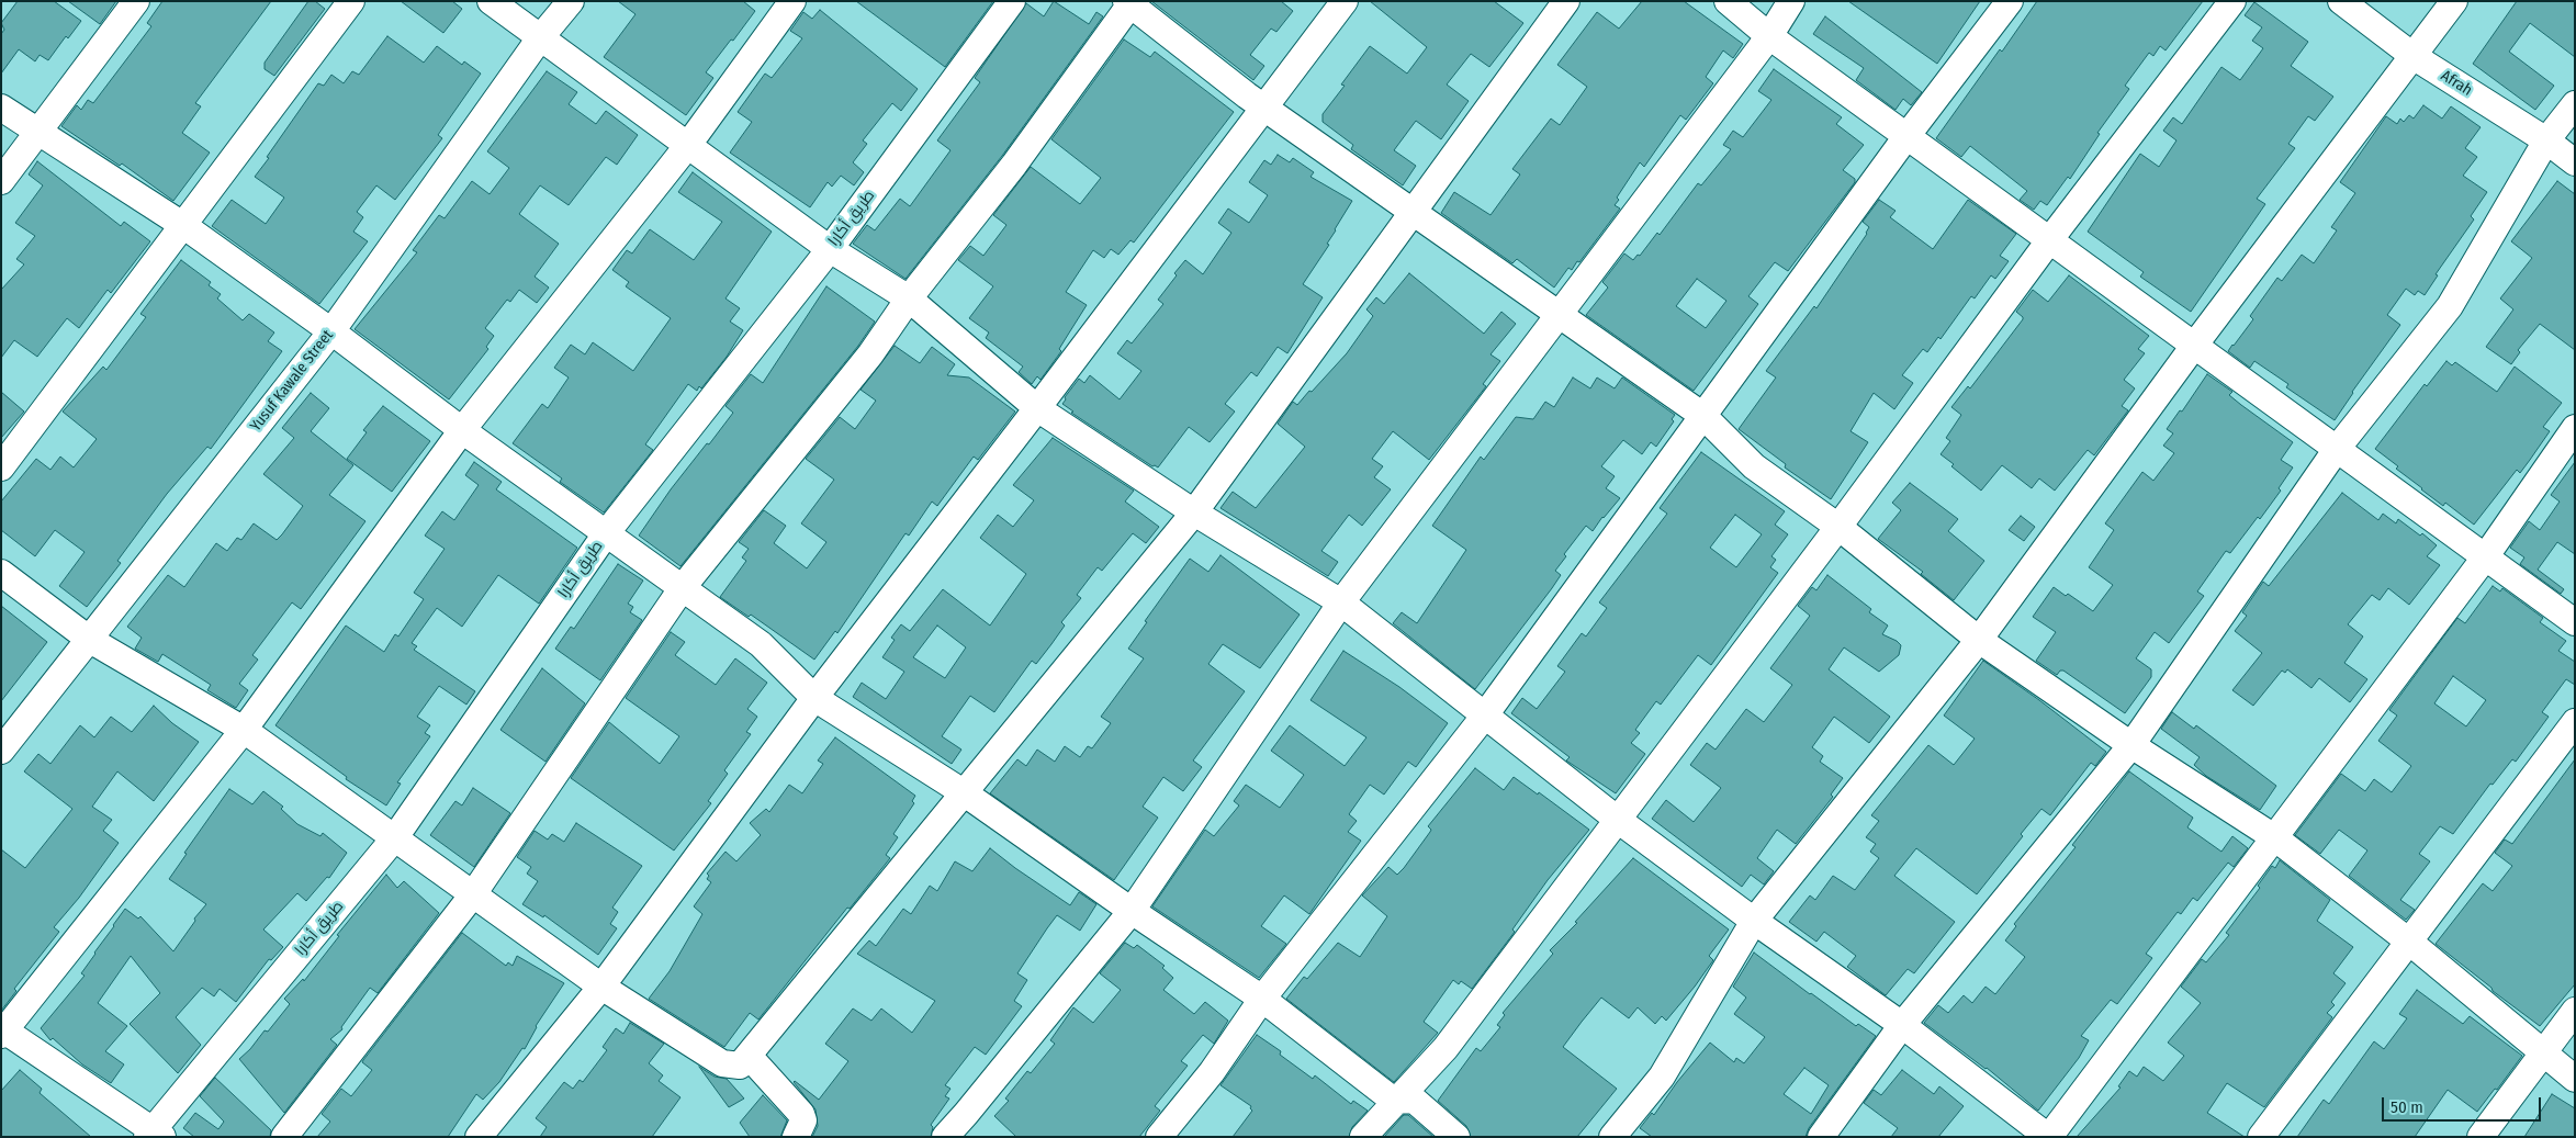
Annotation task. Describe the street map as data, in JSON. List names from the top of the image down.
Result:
{
  "streets": {
    "street": ["Afrah", "طريق أكارا", "Yusuf Kawale Street"]
  },
  "scale_bar": "50 m"
}
